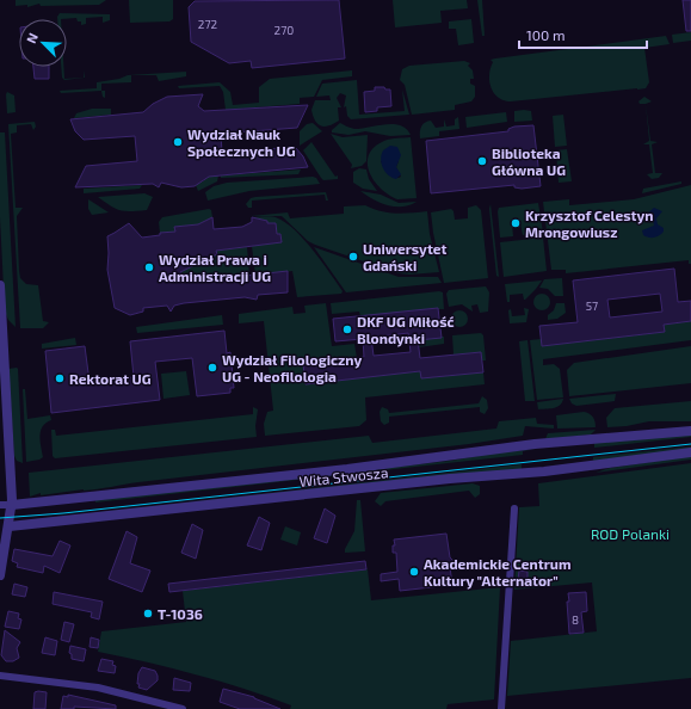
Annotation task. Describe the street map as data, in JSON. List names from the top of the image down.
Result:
{
  "streets": {
    "street": ["Wita Stwosza"]
  },
  "parks": ["ROD Polanki"],
  "places": [
    "Wydział Nauk Społecznych UG",
    "Biblioteka Główna UG",
    "Krzysztof Celestyn Mrongowiusz",
    "Uniwersytet Gdański",
    "Wydział Prawa i Administracji UG",
    "DKF UG Miłość Blondynki",
    "Wydział Filologiczny UG - Neofilologia",
    "Rektorat UG",
    "Akademickie Centrum Kultury \"Alternator\"",
    "T-1036"
  ],
  "house_numbers": [
    "272",
    "270",
    "57",
    "8"
  ],
  "scale_bar": "100 m",
  "north": "top left"
}
